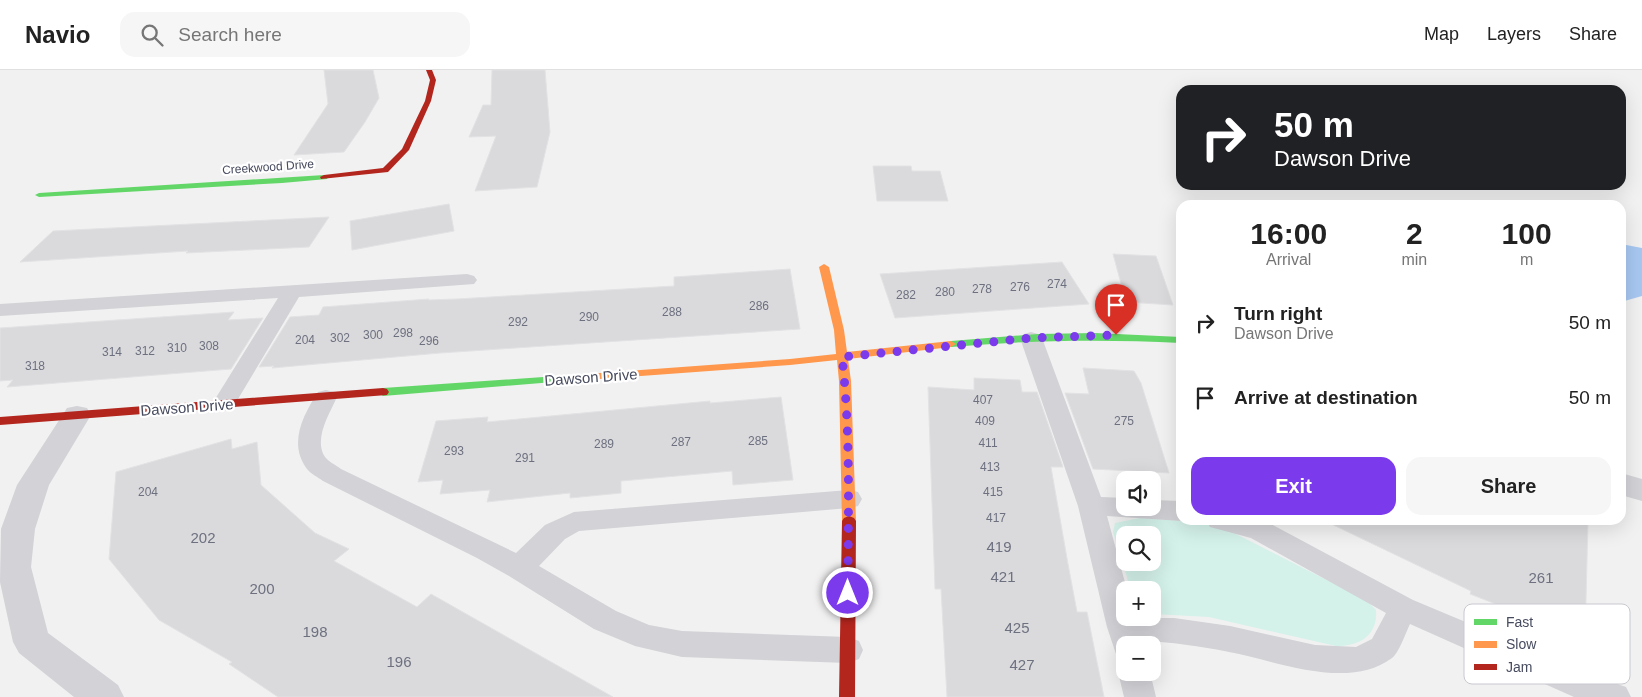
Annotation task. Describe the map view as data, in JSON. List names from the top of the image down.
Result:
{
  "streets": {
    "street": ["Creekwood Drive", "Dawson Drive"]
  },
  "house_numbers": [
    "274",
    "276",
    "278",
    "280",
    "282",
    "286",
    "288",
    "290",
    "292",
    "298",
    "300",
    "302",
    "204",
    "296",
    "308",
    "310",
    "312",
    "314",
    "318",
    "407",
    "409",
    "275",
    "285",
    "287",
    "411",
    "289",
    "293",
    "291",
    "413",
    "204",
    "415",
    "417",
    "202",
    "419",
    "421",
    "261",
    "200",
    "425",
    "198",
    "196",
    "427"
  ],
  "legend": ["Fast", "Slow", "Jam"],
  "page": {
    "header": "Navio",
    "search": "Search here",
    "nav": ["Map", "Layers", "Share"],
    "turn": ["50 m", "Dawson Drive"],
    "eta": [
      "16:00",
      "Arrival",
      "2",
      "min",
      "100",
      "m"
    ],
    "list": [
      {
        "name": "Turn right",
        "note": "Dawson Drive",
        "value": "50 m"
      },
      {
        "name": "Arrive at destination",
        "value": "50 m"
      }
    ],
    "buttons": ["Exit", "Share"],
    "map_buttons": ["+", "−"]
  }
}
